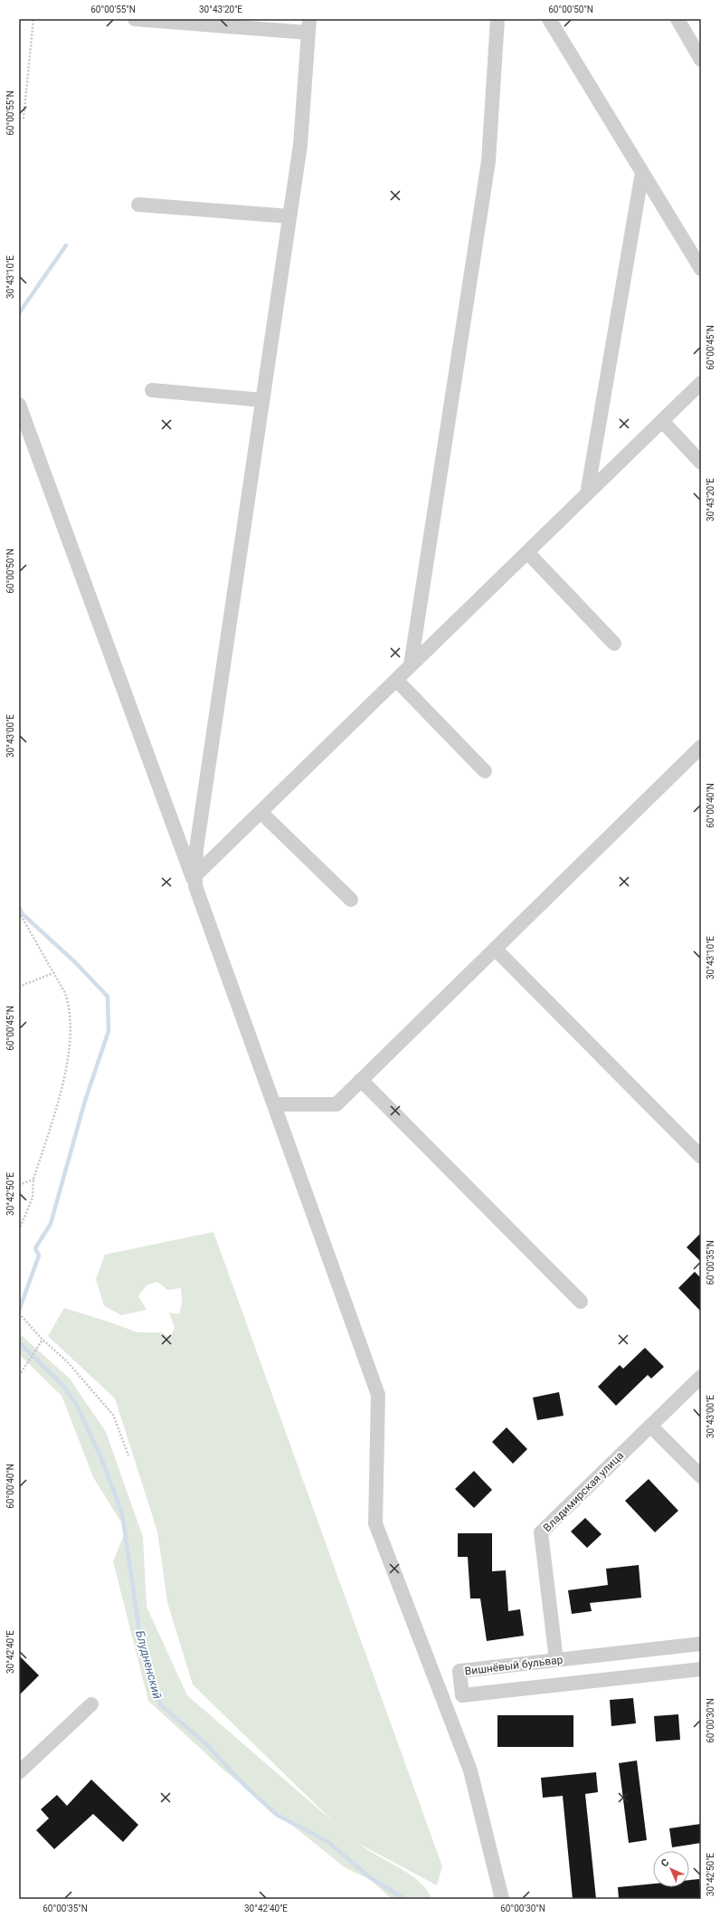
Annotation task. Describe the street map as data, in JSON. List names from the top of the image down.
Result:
{
  "streets": {
    "street": ["Владимирская улица", "Вишнёвый бульвар"]
  },
  "crossings": [
    ["Владимирская улица", "Вишнёвый бульвар"]
  ],
  "water": ["Блудненский"],
  "north": "top left",
  "coordinates": [
    "60°00'55\"N",
    "30°43'20\"E",
    "60°00'50\"N",
    "30°43'10\"E",
    "60°00'45\"N",
    "30°43'00\"E",
    "60°00'40\"N",
    "30°42'50\"E",
    "60°00'35\"N",
    "30°42'40\"E",
    "60°00'30\"N"
  ]
}
